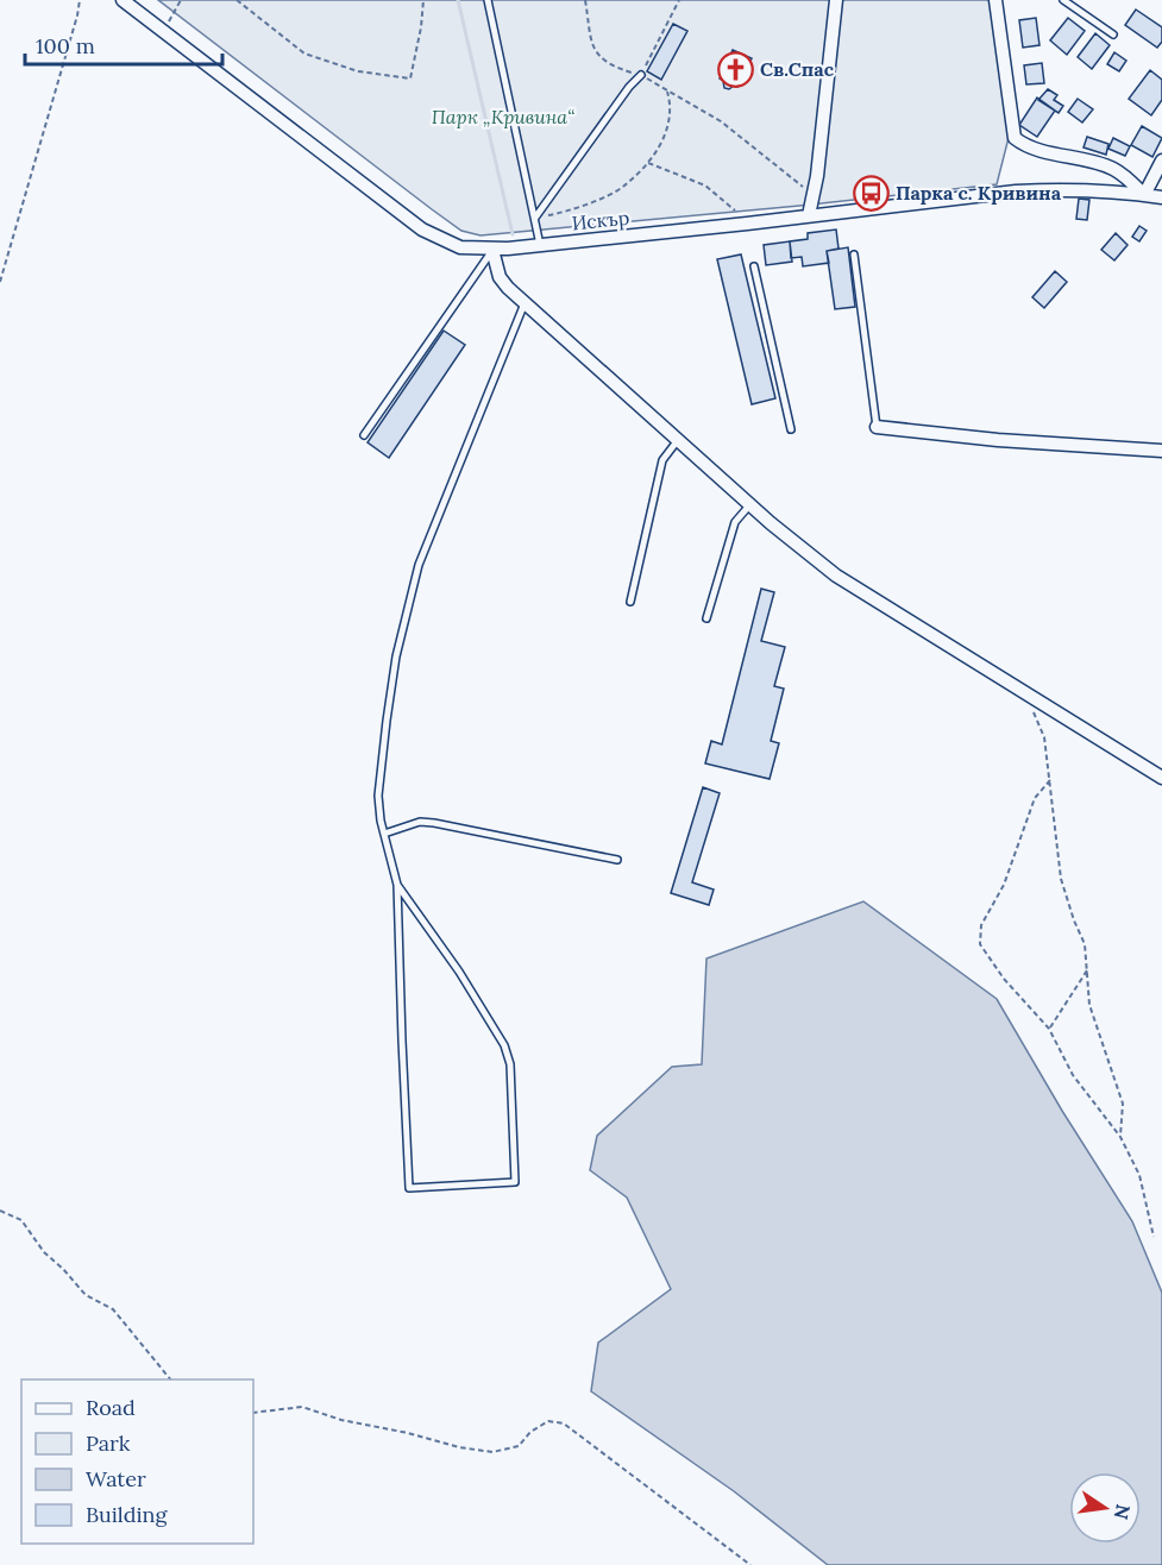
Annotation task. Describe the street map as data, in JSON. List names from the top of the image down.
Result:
{
  "streets": {
    "street": ["Искър"]
  },
  "parks": ["Парк „Кривина“"],
  "places": {
    "church": ["Св.Спас"],
    "bus stop": ["Парка с. Кривина"]
  },
  "legend": [
    "Road",
    "Park",
    "Water",
    "Building"
  ],
  "scale_bar": "100 m",
  "north": "right"
}
